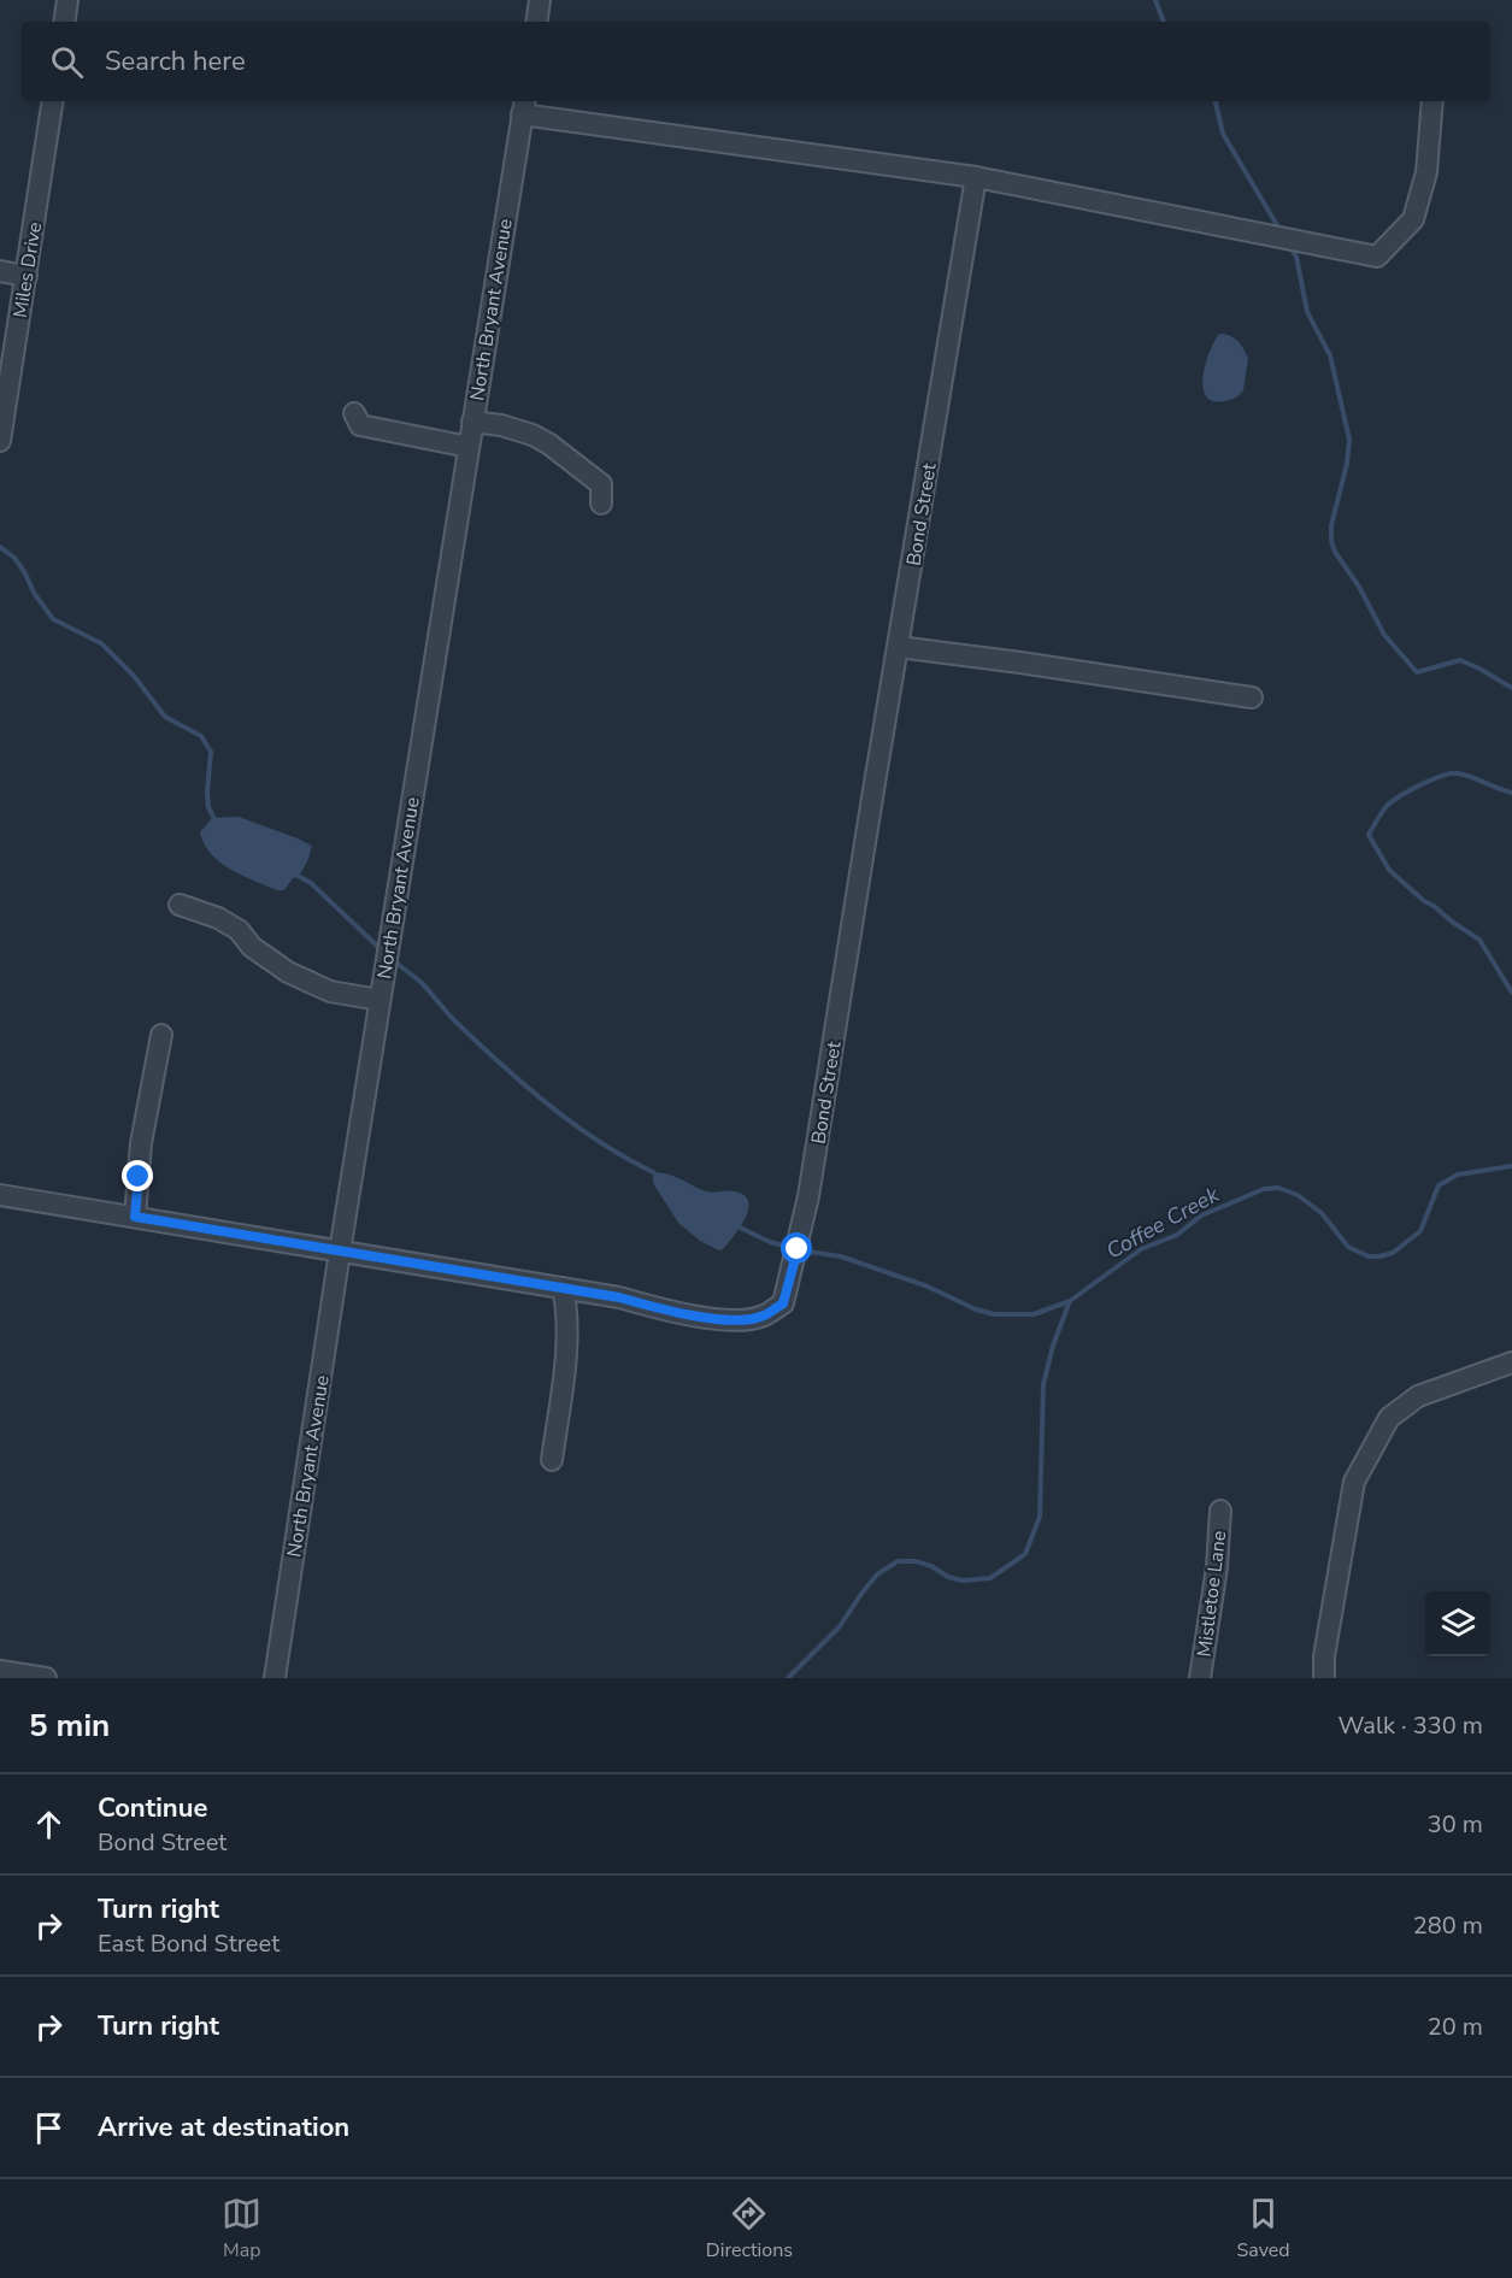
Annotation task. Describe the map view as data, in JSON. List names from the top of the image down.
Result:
{
  "streets": {
    "street": [
      "Miles Drive",
      "North Bryant Avenue",
      "Bond Street",
      "Mistletoe Lane"
    ]
  },
  "water": ["Coffee Creek"],
  "page": {
    "search": "Search here",
    "heading": ["5 min", "Walk · 330 m"],
    "list": [
      ["Continue", "Bond Street", "30 m"],
      ["Turn right", "East Bond Street", "280 m"],
      ["Turn right", "20 m"],
      "Arrive at destination"
    ],
    "nav": ["Map", "Directions", "Saved"]
  }
}
